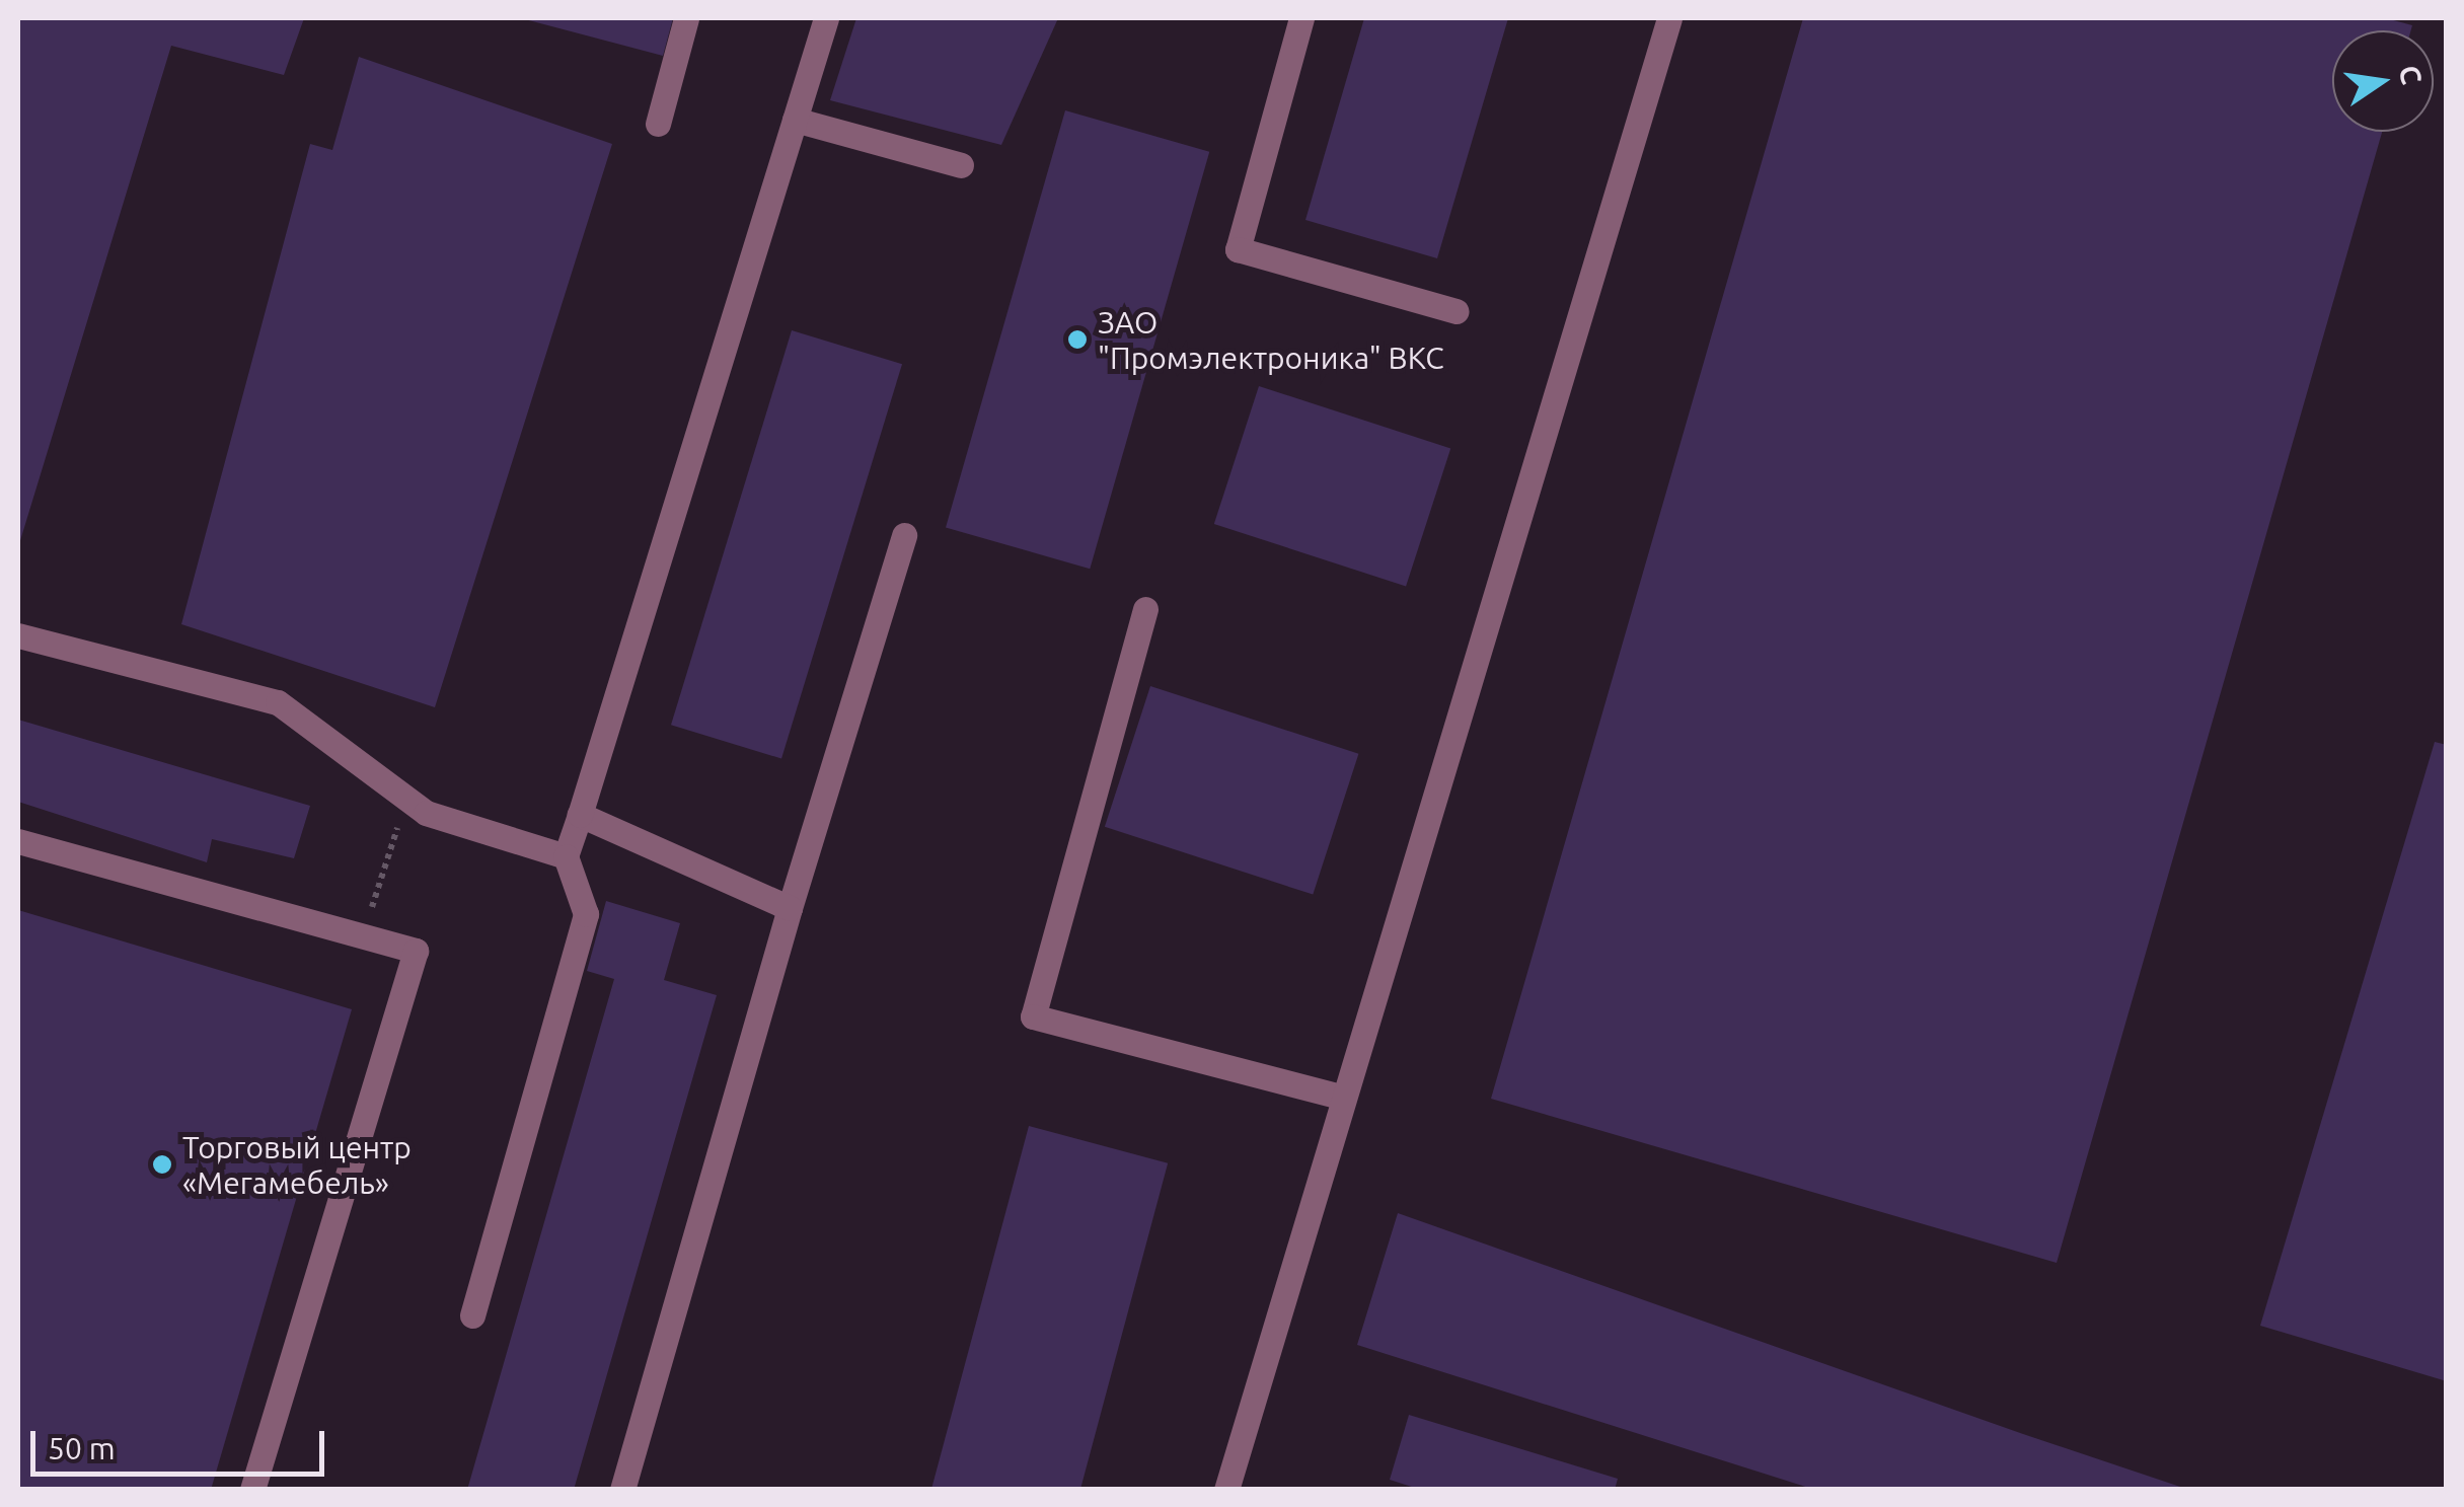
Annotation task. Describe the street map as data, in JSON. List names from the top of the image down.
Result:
{
  "places": ["ЗАО \"Промэлектроника\" ВКС", "Торговый центр «Мегамебель»"],
  "scale_bar": "50 m",
  "north": "right"
}
